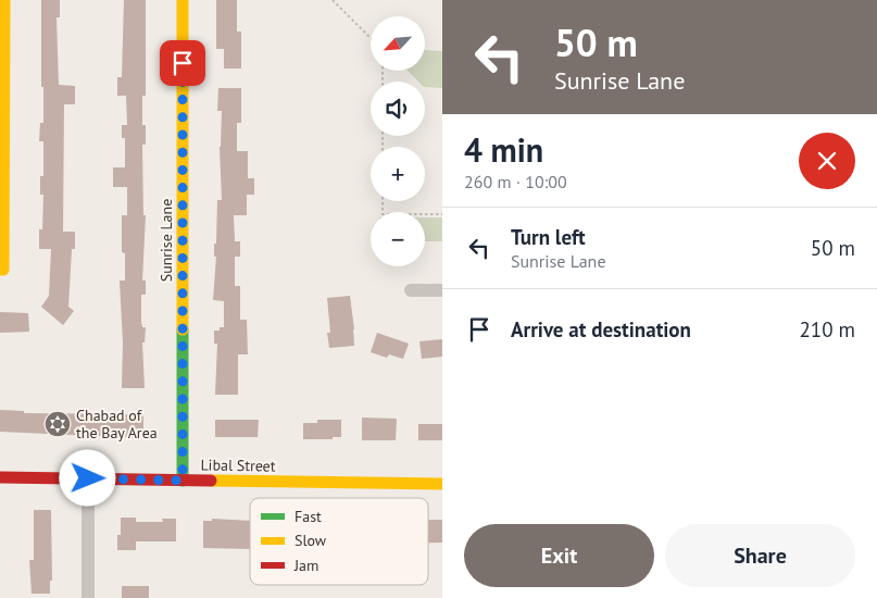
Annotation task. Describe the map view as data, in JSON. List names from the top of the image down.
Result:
{
  "streets": {
    "street": ["Sunrise Lane", "Libal Street"]
  },
  "crossings": [
    ["Sunrise Lane", "Libal Street"]
  ],
  "places": {
    "synagogue": ["Chabad of the Bay Area"]
  },
  "legend": ["Fast", "Slow", "Jam"],
  "north": "bottom left",
  "page": {
    "turn": ["50 m", "Sunrise Lane"],
    "map_buttons": ["+", "−"],
    "heading": ["4 min", "260 m · 10:00"],
    "list": [
      {
        "name": "Turn left",
        "note": "Sunrise Lane",
        "value": "50 m"
      },
      {
        "name": "Arrive at destination",
        "value": "210 m"
      }
    ],
    "buttons": ["Exit", "Share"]
  }
}
